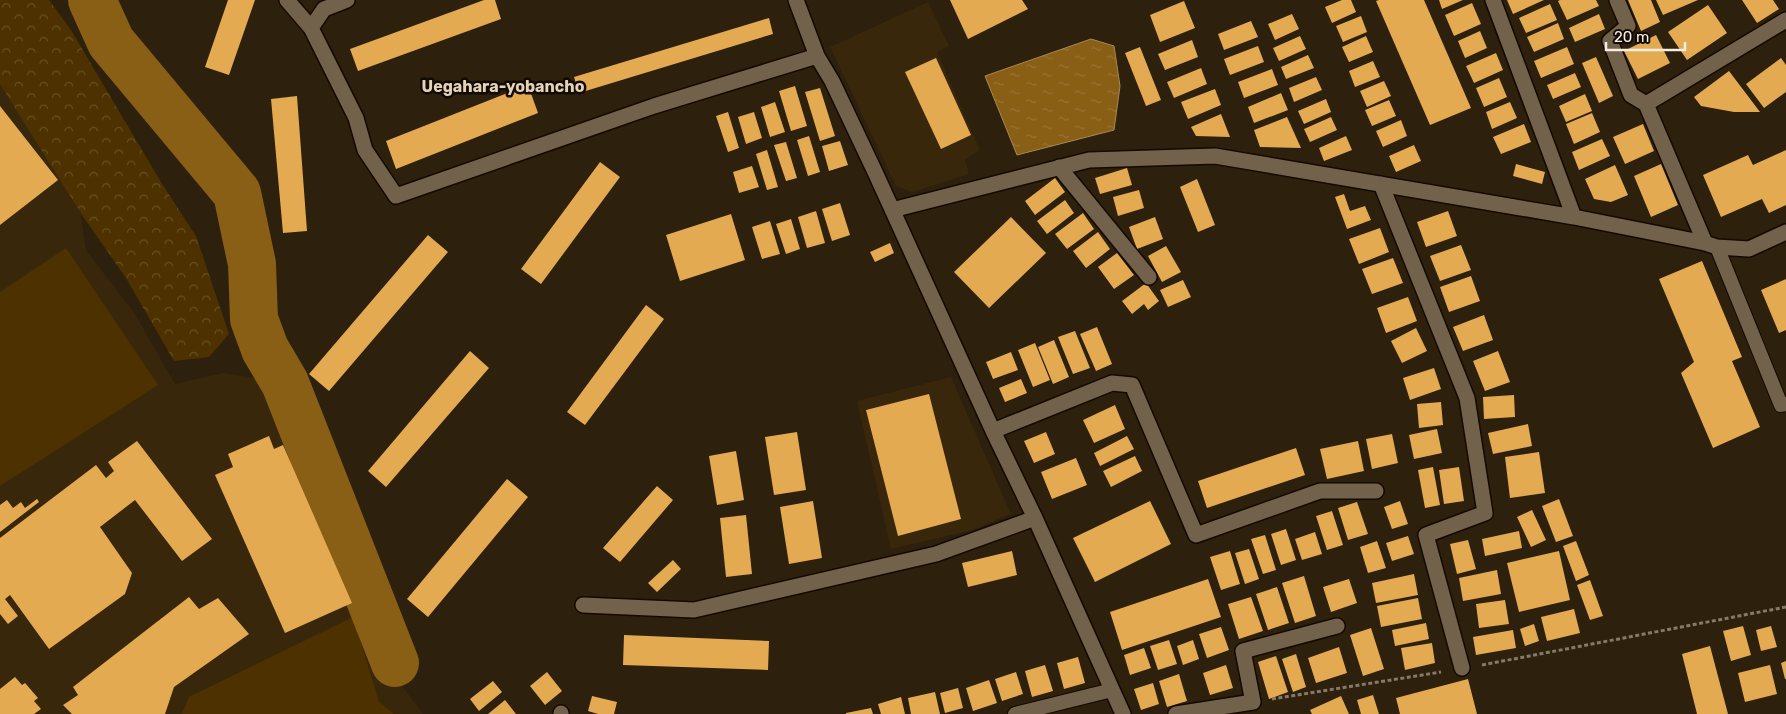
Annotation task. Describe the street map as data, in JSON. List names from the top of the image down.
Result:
{
  "districts": ["Uegahara-yobancho"],
  "scale_bar": "20 m"
}
